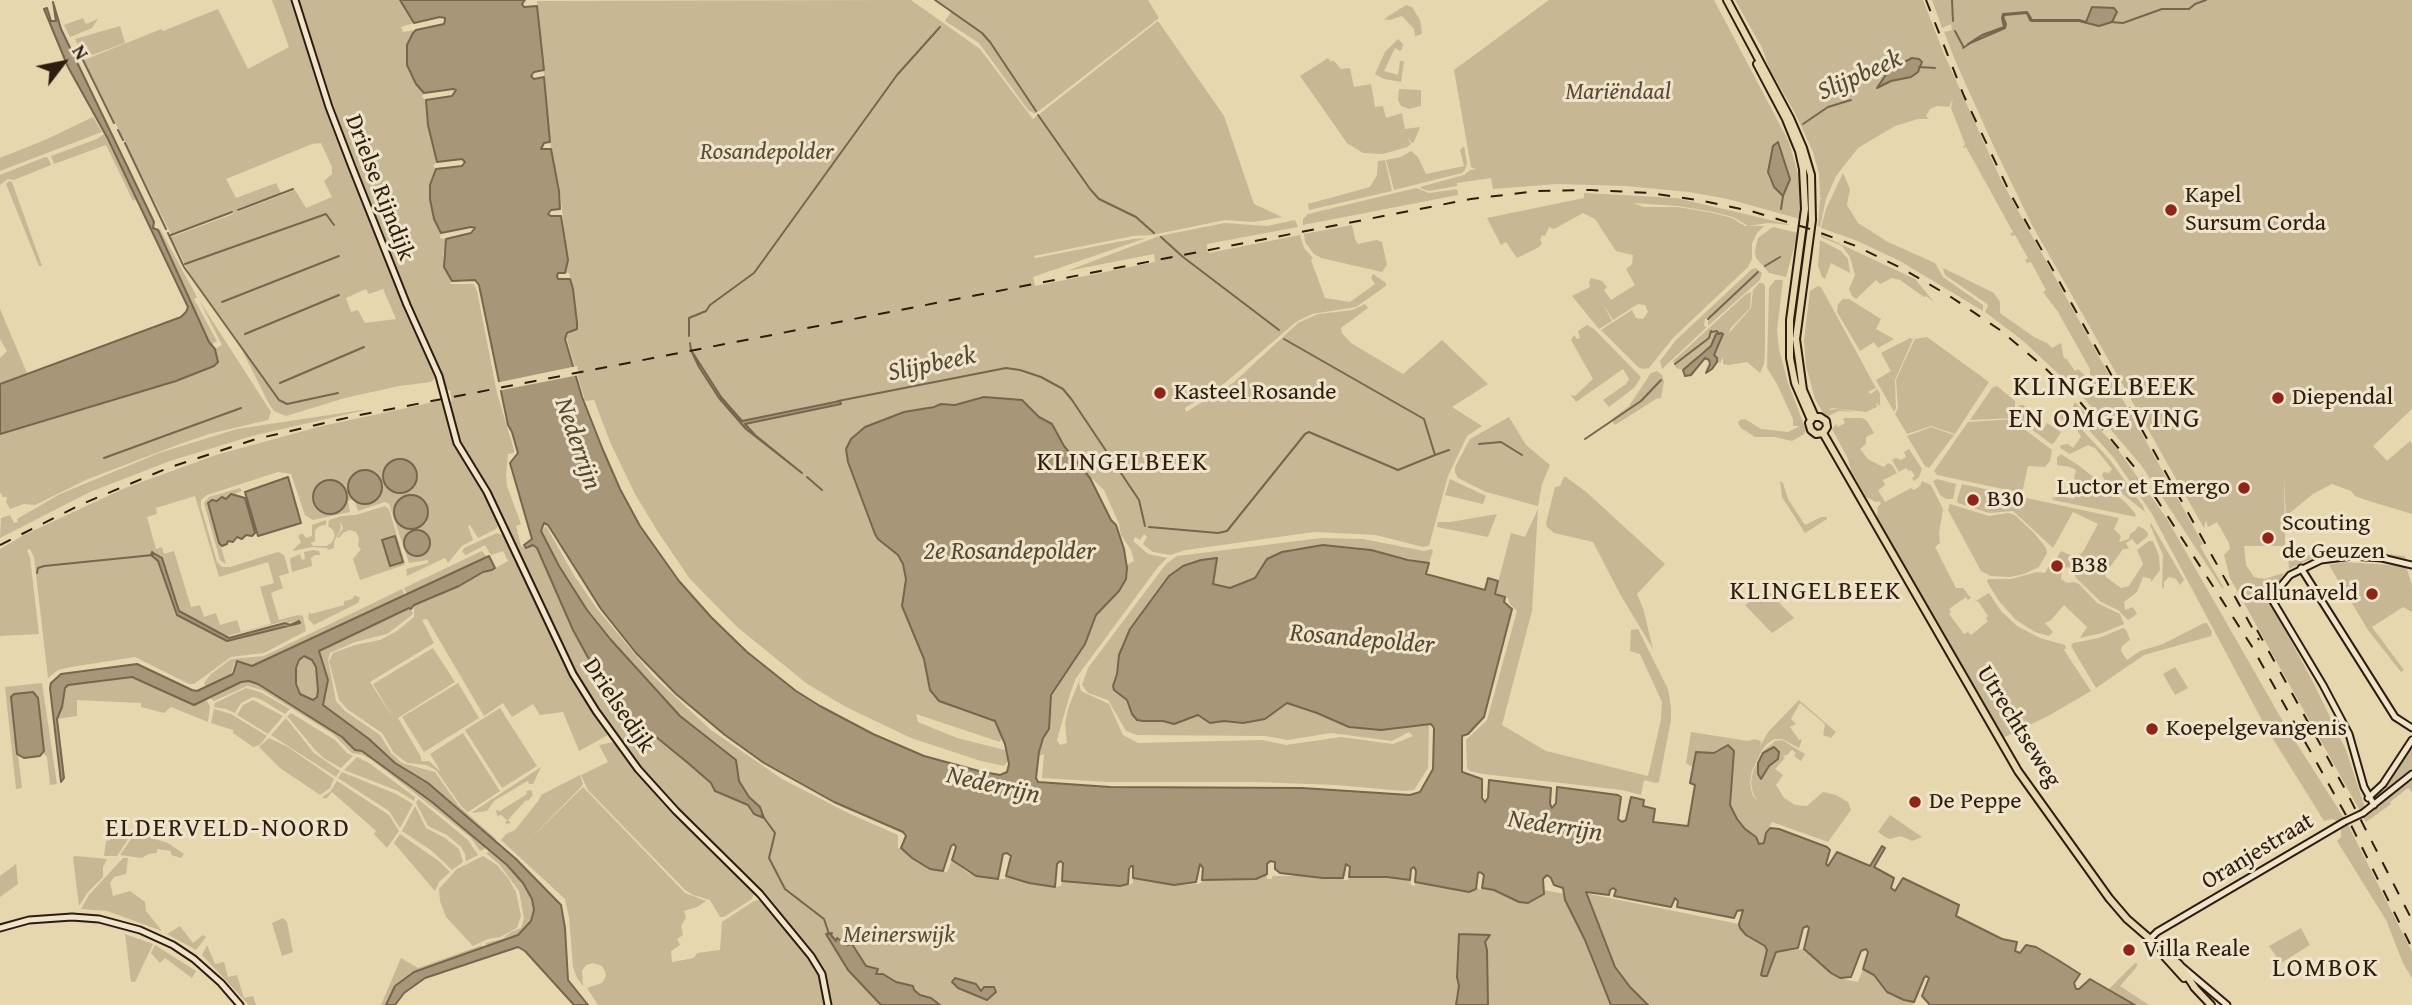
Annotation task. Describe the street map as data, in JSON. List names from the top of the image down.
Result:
{
  "streets": {
    "main road": ["Utrechtseweg"],
    "street": ["Drielse Rijndijk", "Drielsedijk", "Oranjestraat"]
  },
  "crossings": [
    ["Drielse Rijndijk", "Drielsedijk"],
    ["Utrechtseweg", "Oranjestraat"]
  ],
  "districts": [
    "KLINGELBEEK EN OMGEVING",
    "KLINGELBEEK",
    "KLINGELBEEK",
    "ELDERVELD-NOORD",
    "LOMBOK"
  ],
  "water": [
    "Slijpbeek",
    "Nederrijn",
    "2e Rosandepolder",
    "Rosandepolder"
  ],
  "parks": ["Mariëndaal", "Rosandepolder", "Meinerswijk"],
  "places": [
    "Kapel Sursum Corda",
    "Kasteel Rosande",
    "Diependal",
    "Luctor et Emergo",
    "B30",
    "Scouting de Geuzen",
    "B38",
    "Callunaveld",
    "Koepelgevangenis",
    "De Peppe",
    "Villa Reale"
  ],
  "north": "top right"
}
